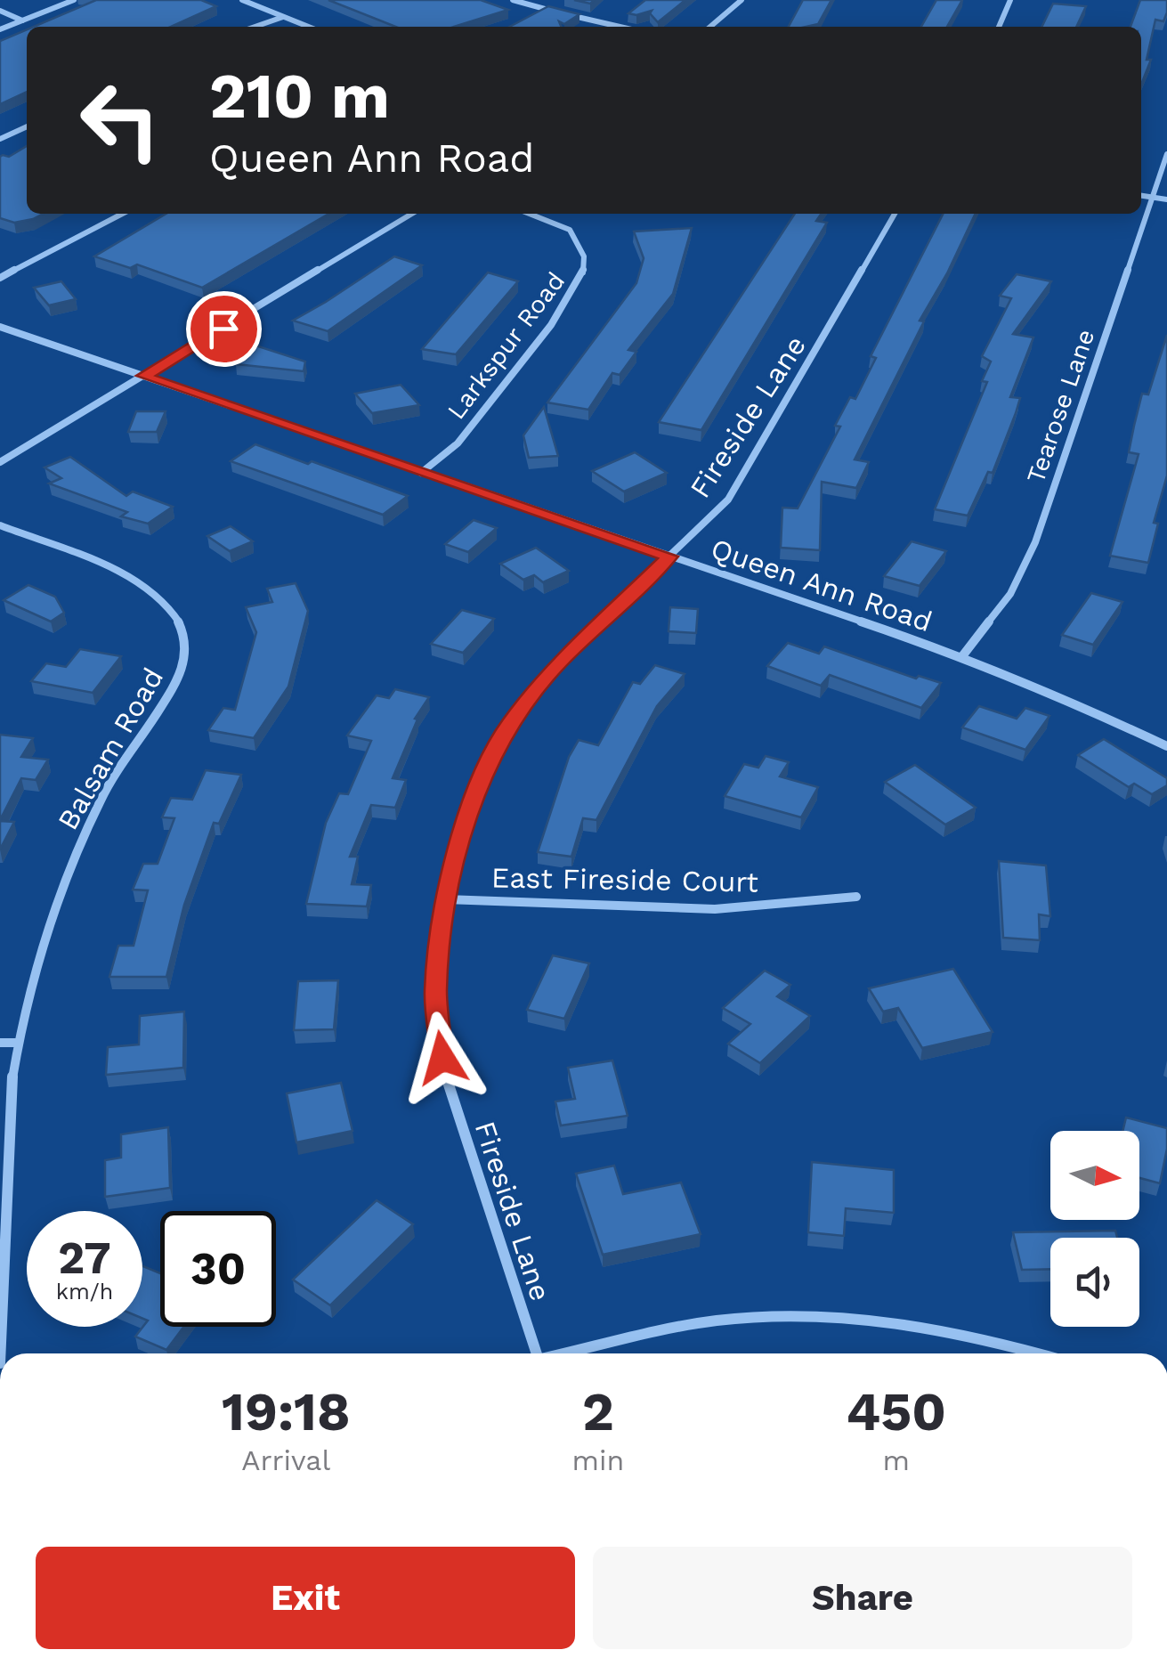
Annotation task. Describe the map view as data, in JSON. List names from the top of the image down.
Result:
{
  "streets": {
    "street": [
      "Larkspur Road",
      "Tearose Lane",
      "Fireside Lane",
      "Queen Ann Road",
      "Balsam Road",
      "East Fireside Court"
    ]
  },
  "crossings": [
    ["Larkspur Road", "Queen Ann Road"],
    ["Tearose Lane", "Queen Ann Road"],
    ["Fireside Lane", "Queen Ann Road"],
    ["Fireside Lane", "East Fireside Court"]
  ],
  "north": "right",
  "page": {
    "turn": ["210 m", "Queen Ann Road"],
    "speed": "27 km/h",
    "limit": "30",
    "eta": [
      "19:18",
      "Arrival",
      "2",
      "min",
      "450",
      "m"
    ],
    "buttons": ["Exit", "Share"]
  }
}
